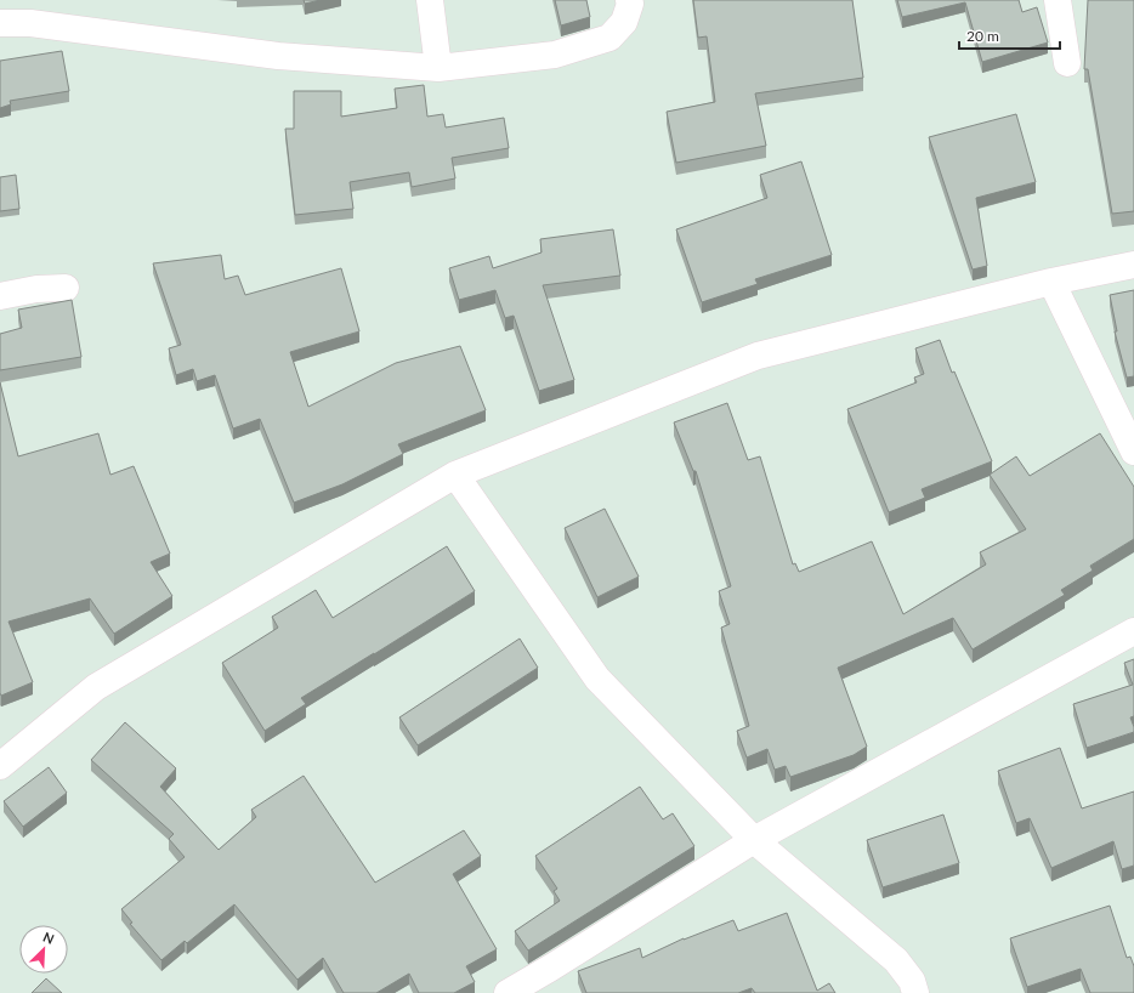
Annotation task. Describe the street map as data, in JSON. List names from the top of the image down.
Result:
{
  "scale_bar": "20 m",
  "north": "top right"
}
